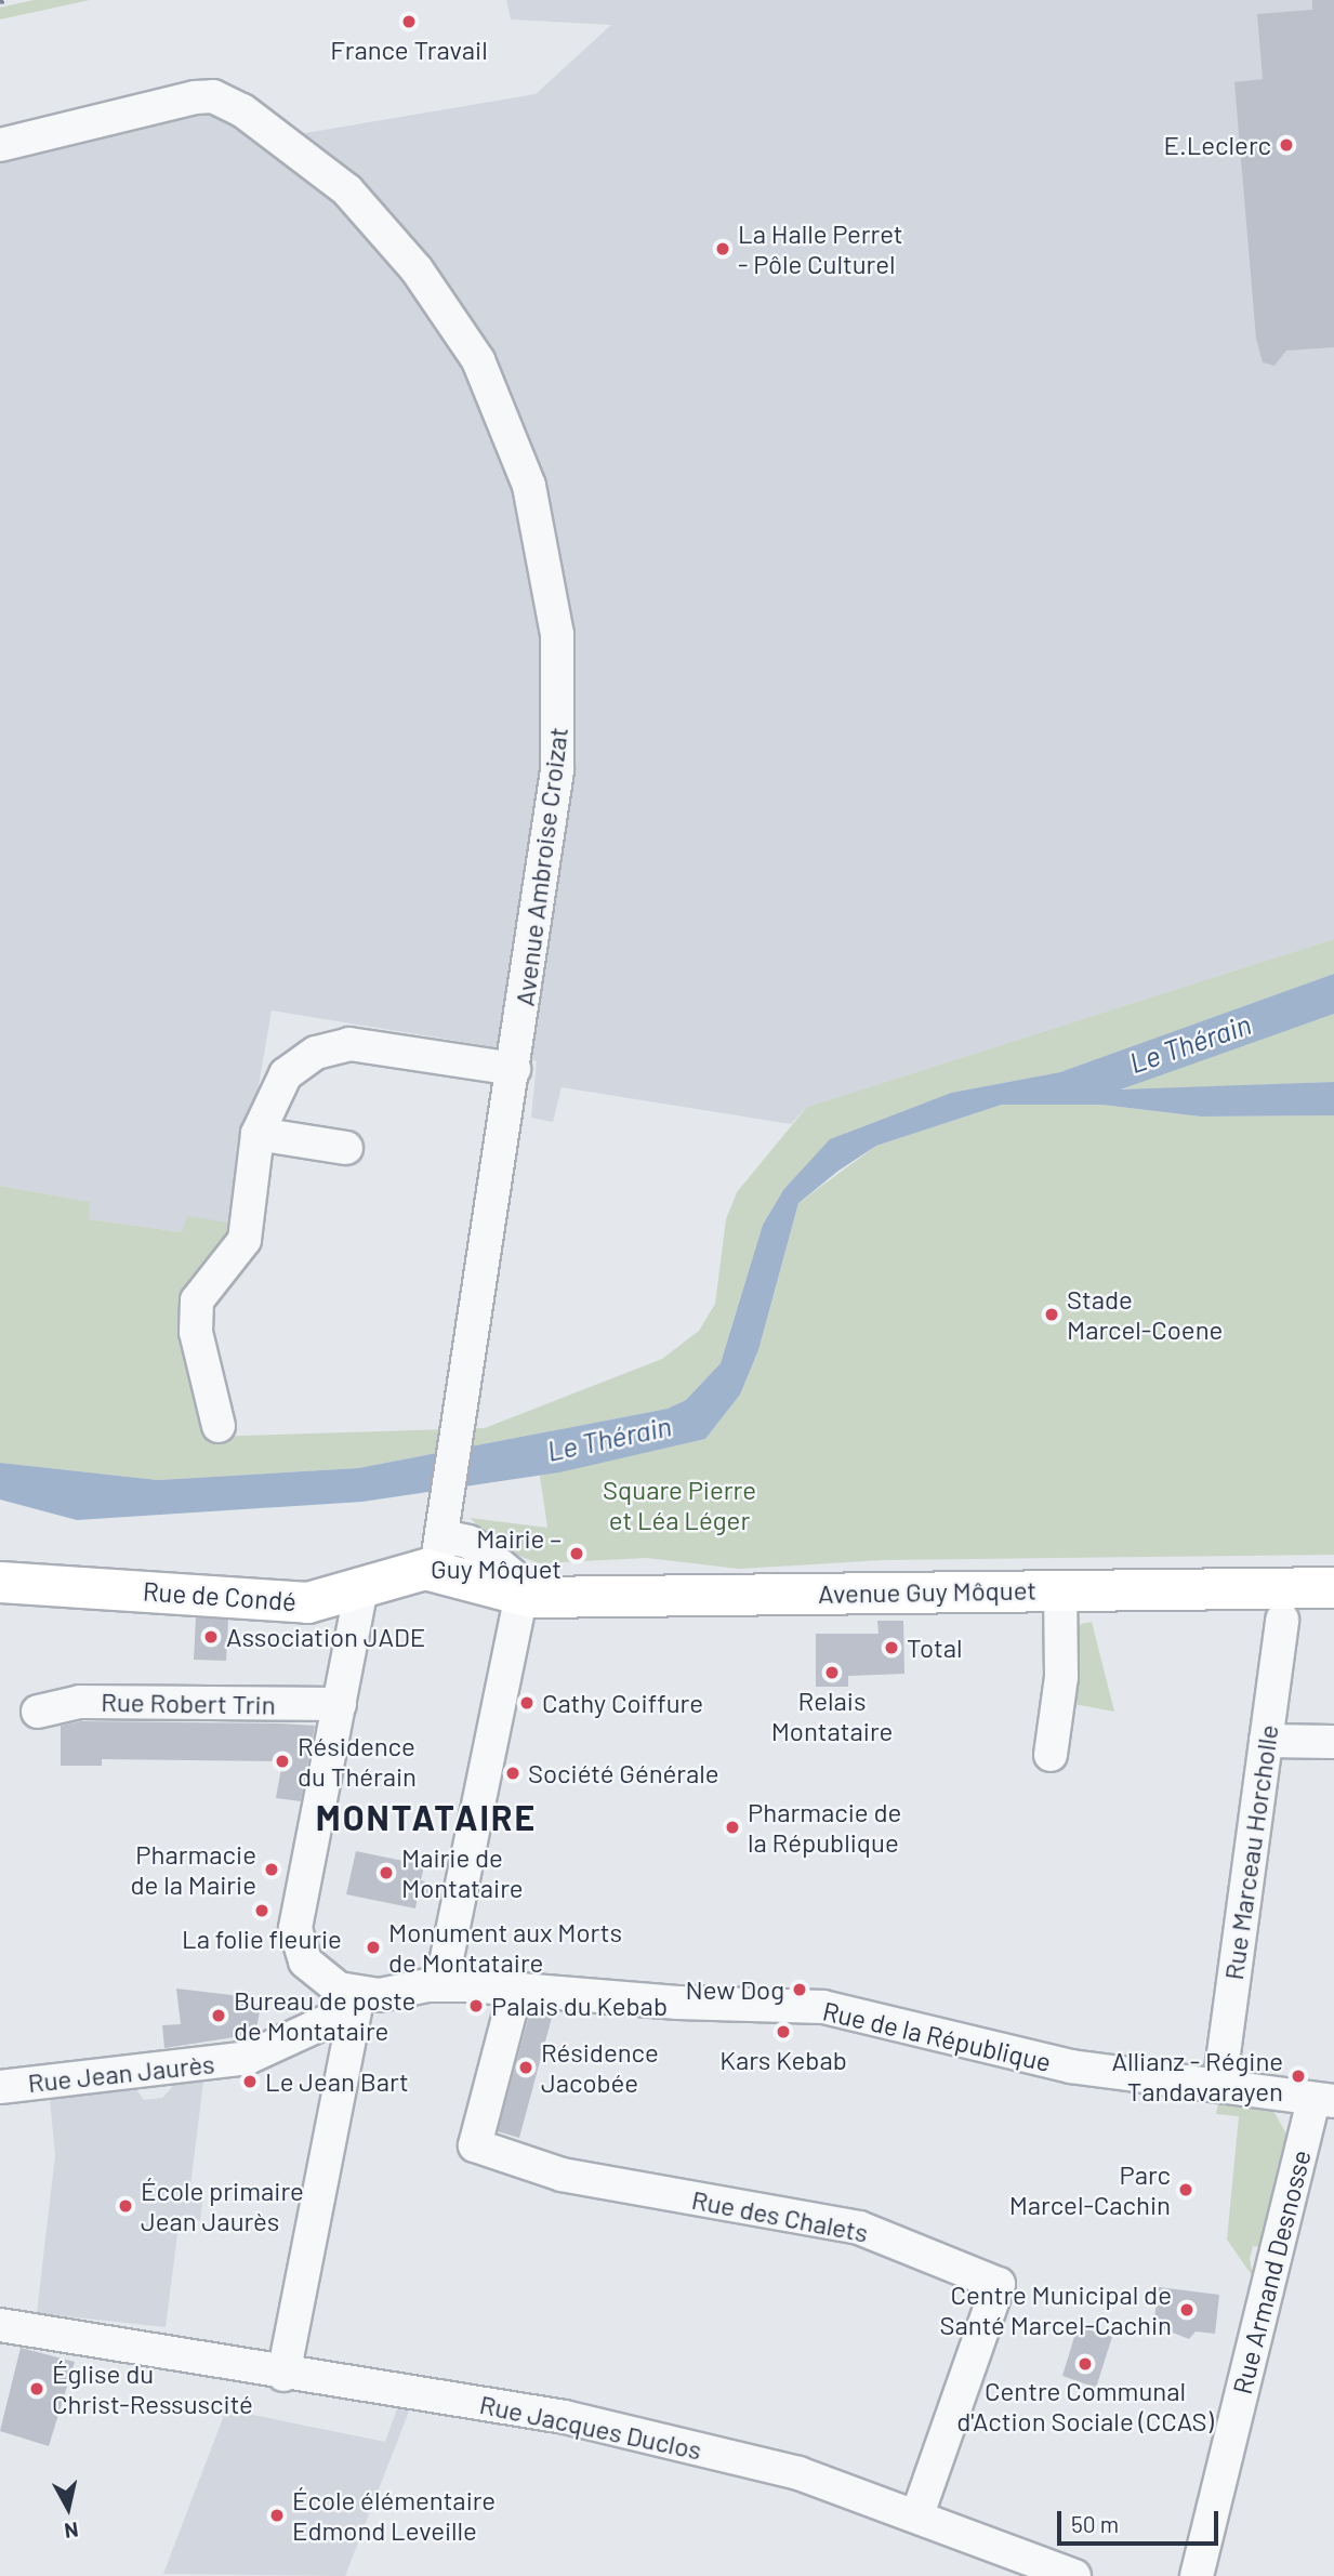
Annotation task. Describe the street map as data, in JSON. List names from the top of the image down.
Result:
{
  "streets": {
    "main road": ["Avenue Guy Môquet", "Rue de Condé"],
    "street": [
      "Avenue Ambroise Croizat",
      "Rue Robert Trin",
      "Rue Marceau Horcholle",
      "Rue de la République",
      "Rue Jean Jaurès",
      "Rue des Chalets",
      "Rue Armand Desnosse",
      "Rue Jacques Duclos"
    ]
  },
  "crossings": [
    ["Avenue Ambroise Croizat", "Rue de Condé"],
    ["Rue Marceau Horcholle", "Rue de la République"],
    ["Rue de la République", "Rue Jean Jaurès"],
    ["Rue de la République", "Rue des Chalets"],
    ["Rue de la République", "Rue Armand Desnosse"],
    ["Rue des Chalets", "Rue Jacques Duclos"]
  ],
  "districts": ["MONTATAIRE"],
  "water": ["Le Thérain"],
  "parks": ["Square Pierre et Léa Léger"],
  "places": [
    "France Travail",
    "E.Leclerc",
    "La Halle Perret - Pôle Culturel",
    "Stade Marcel-Coene",
    "Mairie – Guy Môquet",
    "Association JADE",
    "Total",
    "Relais Montataire",
    "Cathy Coiffure",
    "Résidence du Thérain",
    "Société Générale",
    "Pharmacie de la République",
    "Pharmacie de la Mairie",
    "Mairie de Montataire",
    "La folie fleurie",
    "Monument aux Morts de Montataire",
    "New Dog",
    "Palais du Kebab",
    "Bureau de poste de Montataire",
    "Kars Kebab",
    "Résidence Jacobée",
    "Allianz - Régine Tandavarayen",
    "Le Jean Bart",
    "Parc Marcel-Cachin",
    "École primaire Jean Jaurès",
    "Centre Municipal de Santé Marcel-Cachin",
    "Centre Communal d'Action Sociale (CCAS)",
    "Église du Christ-Ressuscité",
    "École élémentaire Edmond Leveille"
  ],
  "scale_bar": "50 m",
  "north": "bottom"
}
